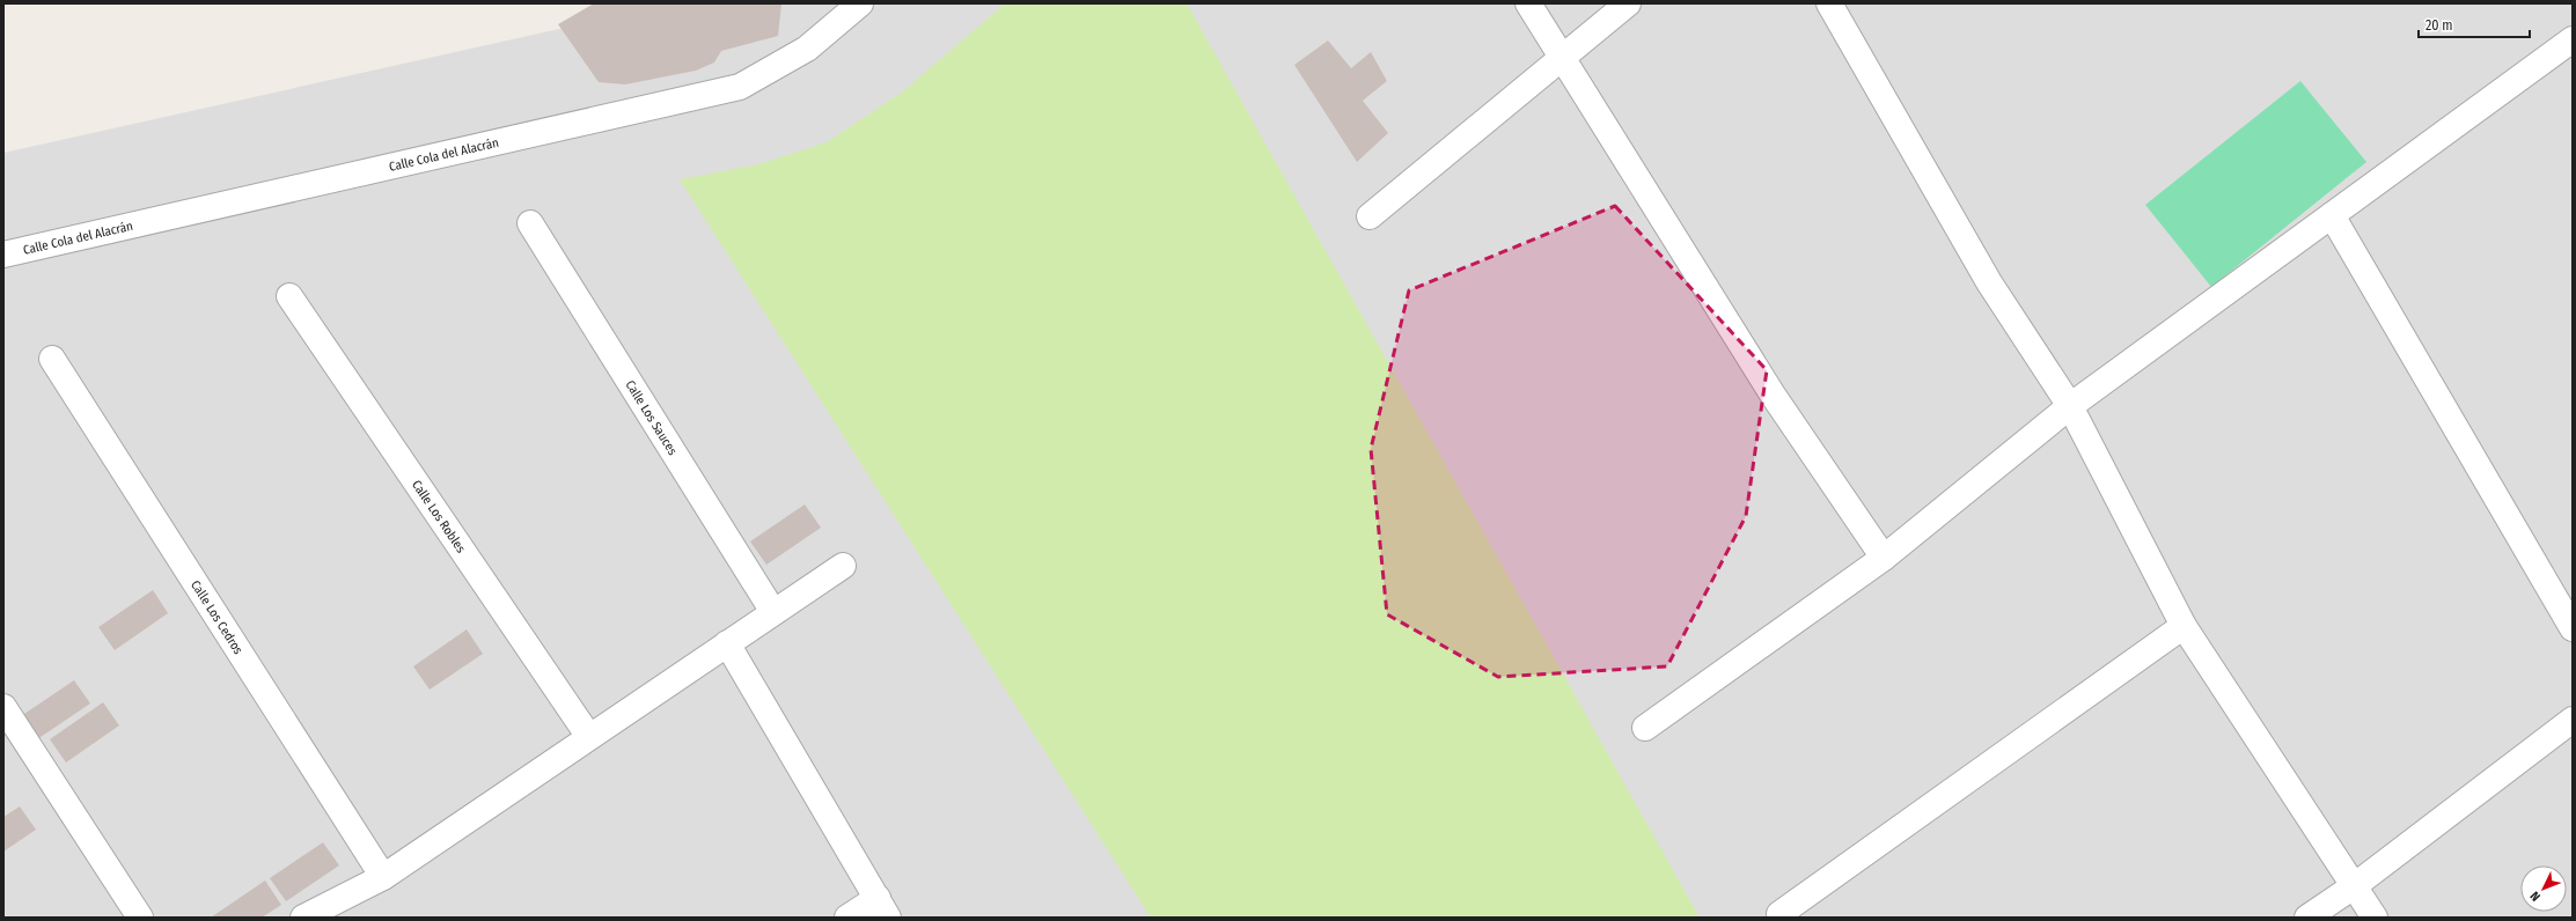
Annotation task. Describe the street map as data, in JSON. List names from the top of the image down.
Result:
{
  "streets": {
    "street": [
      "Calle Cola del Alacrán",
      "Calle Los Sauces",
      "Calle Los Robles",
      "Calle Los Cedros"
    ]
  },
  "scale_bar": "20 m",
  "north": "bottom left"
}
